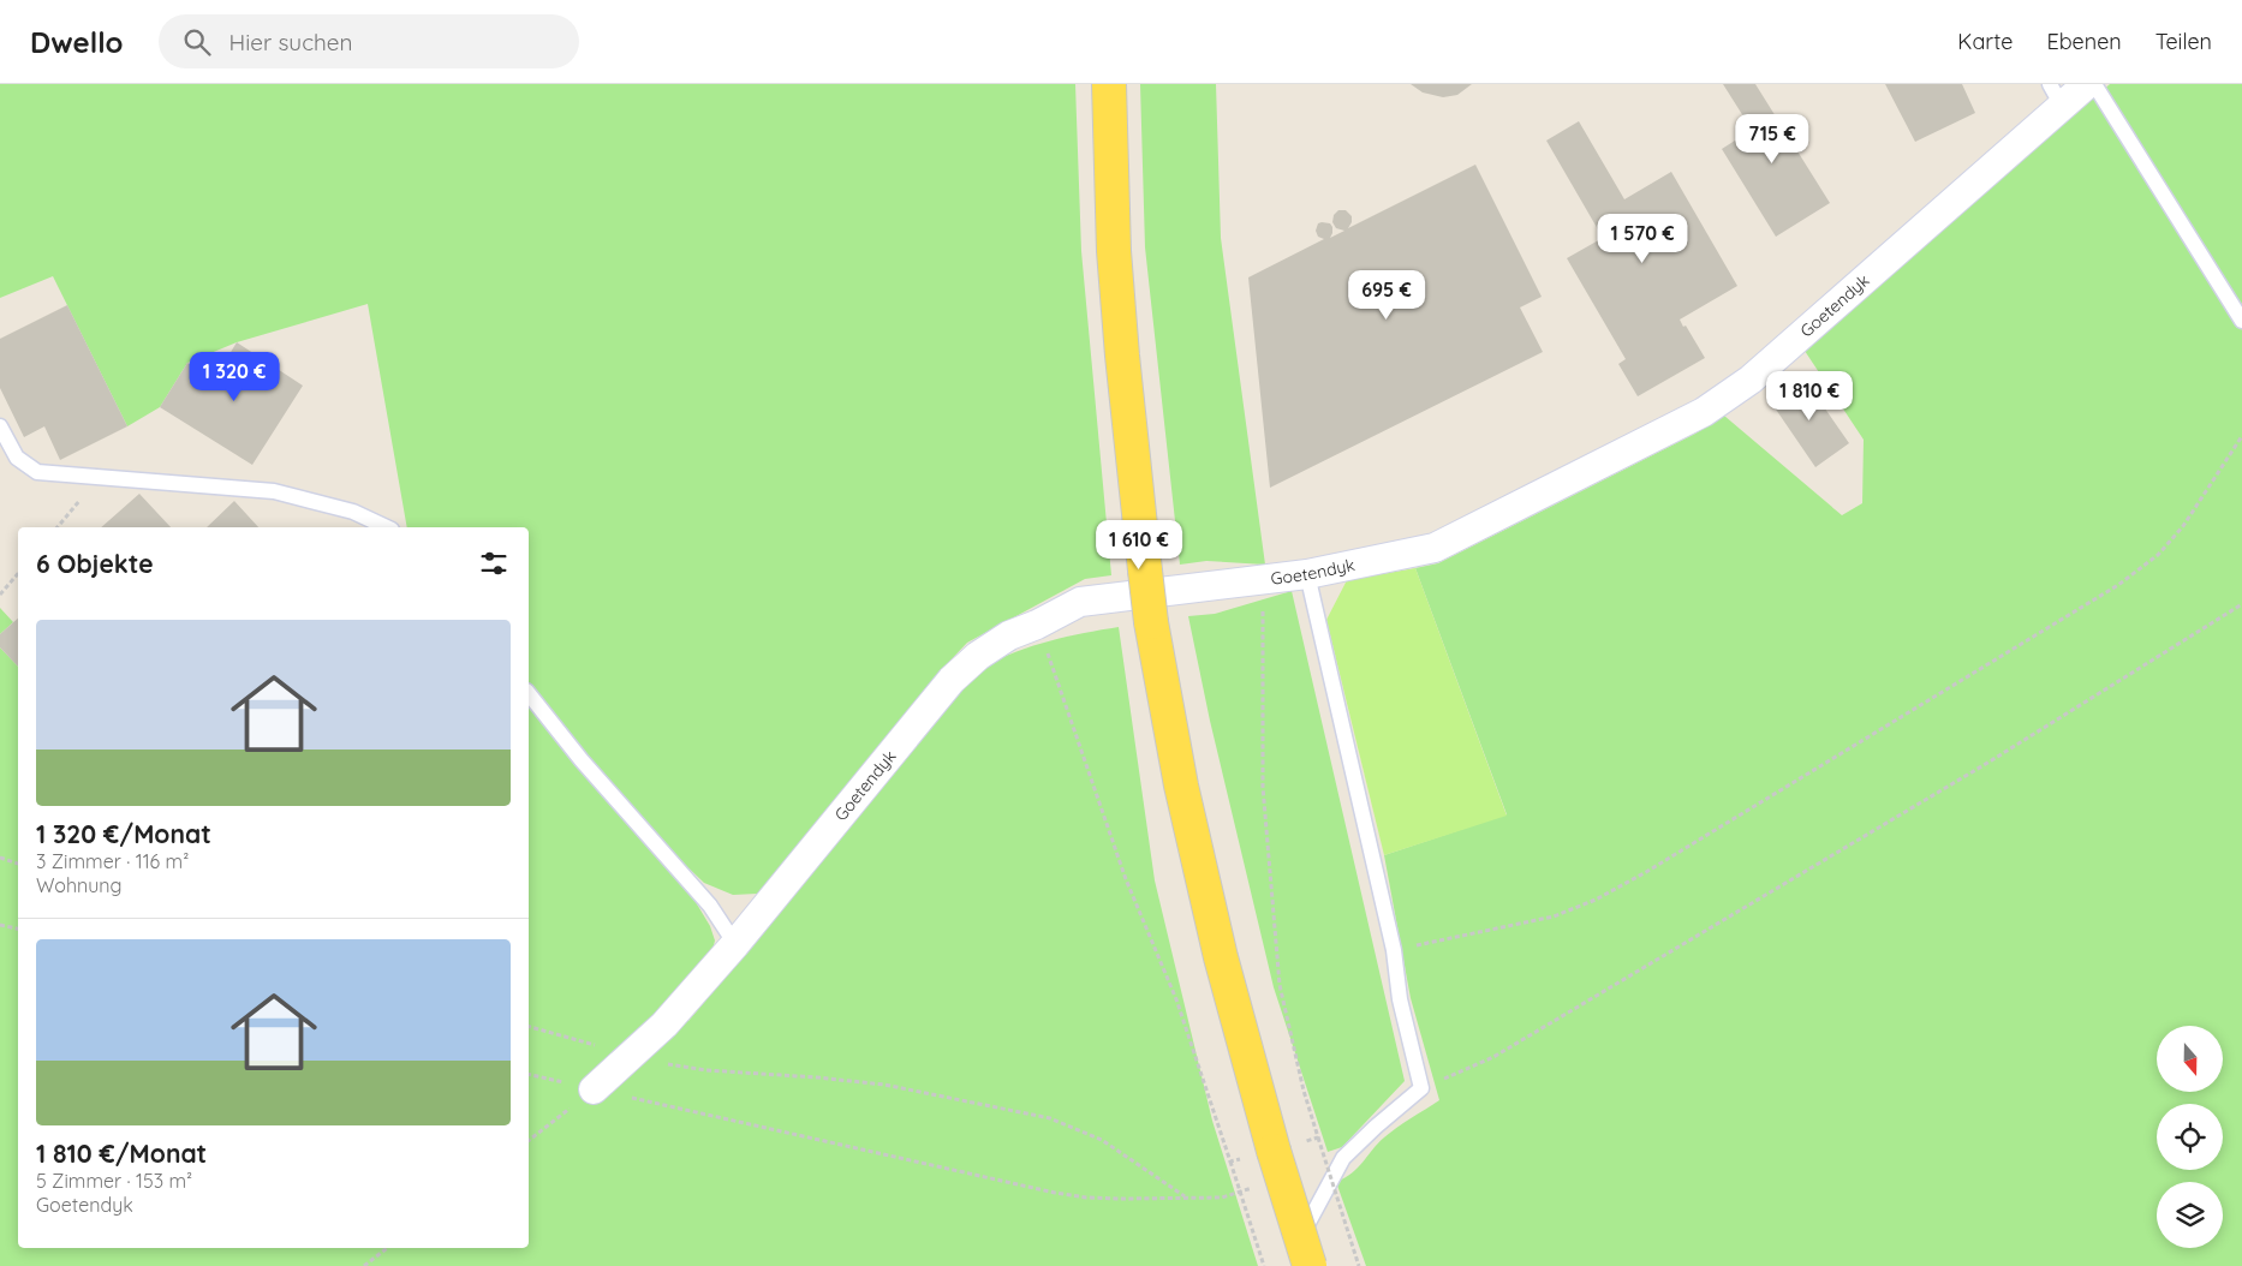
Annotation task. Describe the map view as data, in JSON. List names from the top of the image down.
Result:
{
  "streets": {
    "street": ["Goetendyk"]
  },
  "north": "bottom",
  "page": {
    "header": "Dwello",
    "search": "Hier suchen",
    "nav": ["Karte", "Ebenen", "Teilen"],
    "price": [
      "715 €",
      "1 570 €",
      "695 €",
      "1 320 €",
      "1 810 €",
      "1 610 €"
    ],
    "heading": "6 Objekte",
    "list": [
      {
        "name": "1 320 €/Monat",
        "note": "3 Zimmer · 116 m² · Wohnung"
      },
      {
        "name": "1 810 €/Monat",
        "note": "5 Zimmer · 153 m² · Goetendyk"
      }
    ]
  }
}
